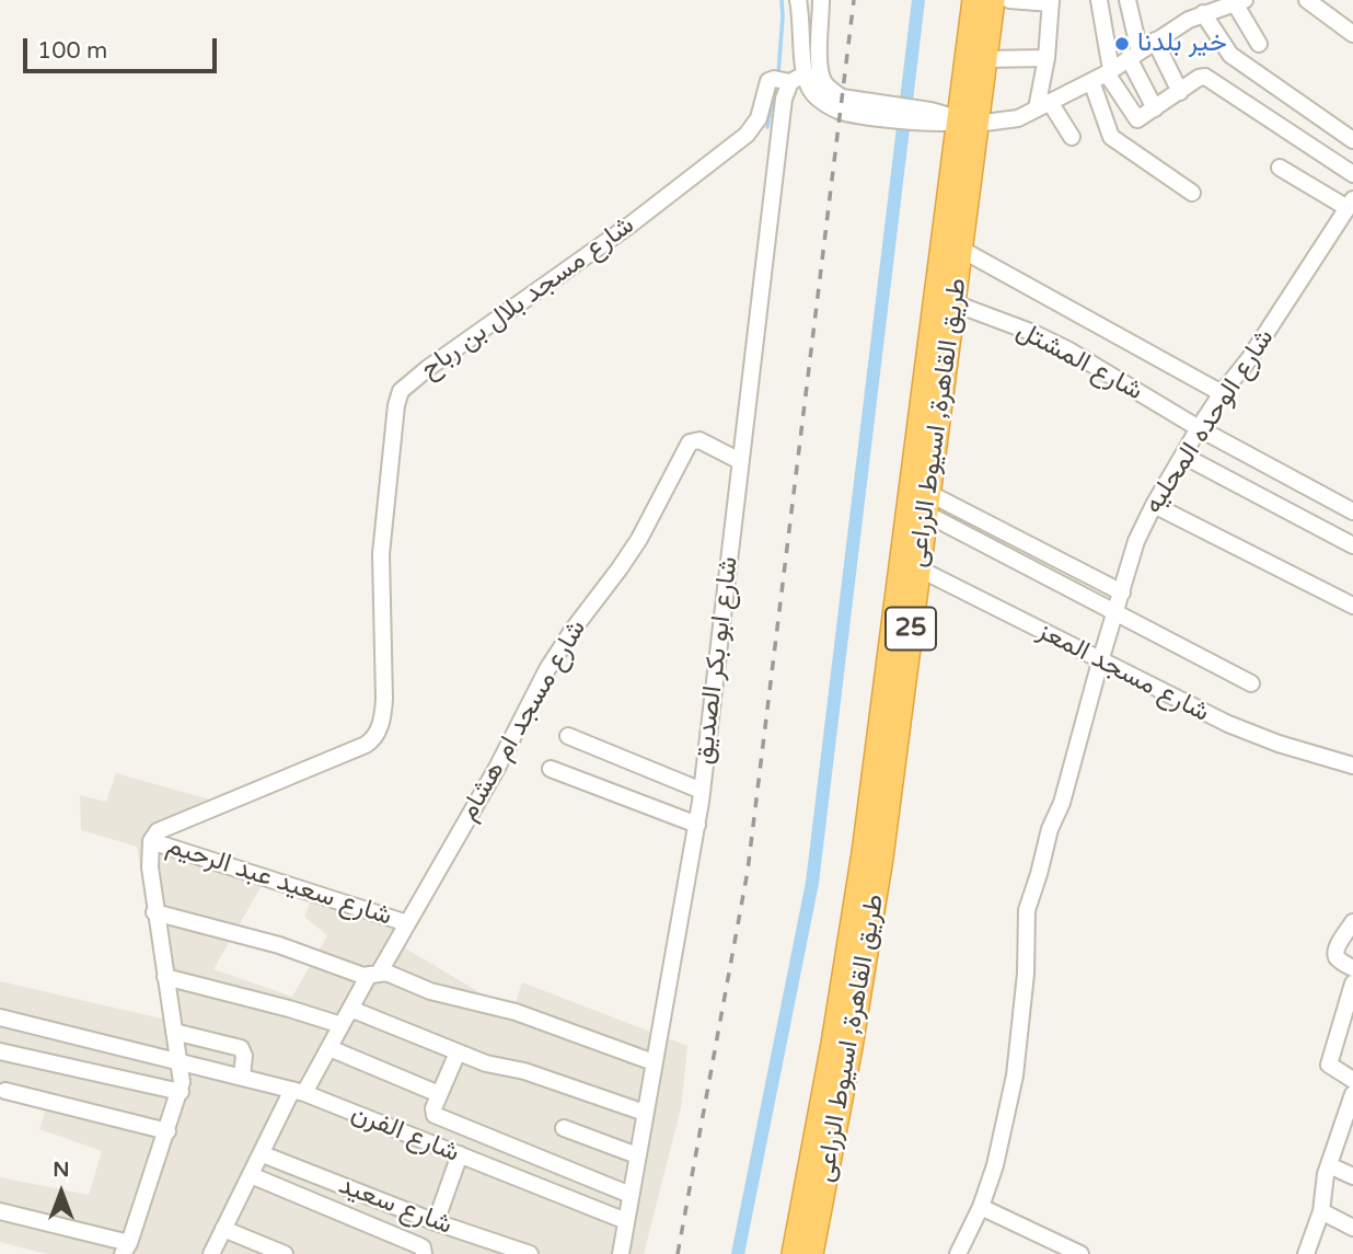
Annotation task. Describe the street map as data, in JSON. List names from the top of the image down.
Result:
{
  "streets": {
    "highway": ["طريق القاهرة, اسيوط الزراعى", "25"],
    "street": [
      "شارع مسجد بلال بن رباح",
      "شارع المشتل",
      "شارع الوحده المحليه",
      "شارع ابو بكر الصديق",
      "شارع مسجد المعز",
      "شارع مسجد ام هشام",
      "شارع سعيد عبد الرحيم",
      "شارع الفرن",
      "شارع سعيد"
    ]
  },
  "crossings": [
    ["شارع مسجد بلال بن رباح", "شارع ابو بكر الصديق"],
    ["شارع مسجد بلال بن رباح", "شارع سعيد عبد الرحيم"],
    ["شارع المشتل", "شارع الوحده المحليه"],
    ["شارع المشتل", "طريق القاهرة, اسيوط الزراعى"],
    ["شارع الوحده المحليه", "شارع مسجد المعز"],
    ["طريق القاهرة, اسيوط الزراعى", "شارع مسجد المعز"],
    ["شارع ابو بكر الصديق", "شارع مسجد ام هشام"],
    ["شارع ابو بكر الصديق", "شارع الفرن"],
    ["شارع مسجد ام هشام", "شارع سعيد عبد الرحيم"],
    ["شارع مسجد ام هشام", "شارع الفرن"],
    ["شارع مسجد ام هشام", "شارع سعيد"]
  ],
  "places": ["خير بلدنا"],
  "scale_bar": "100 m",
  "north": "top"
}
